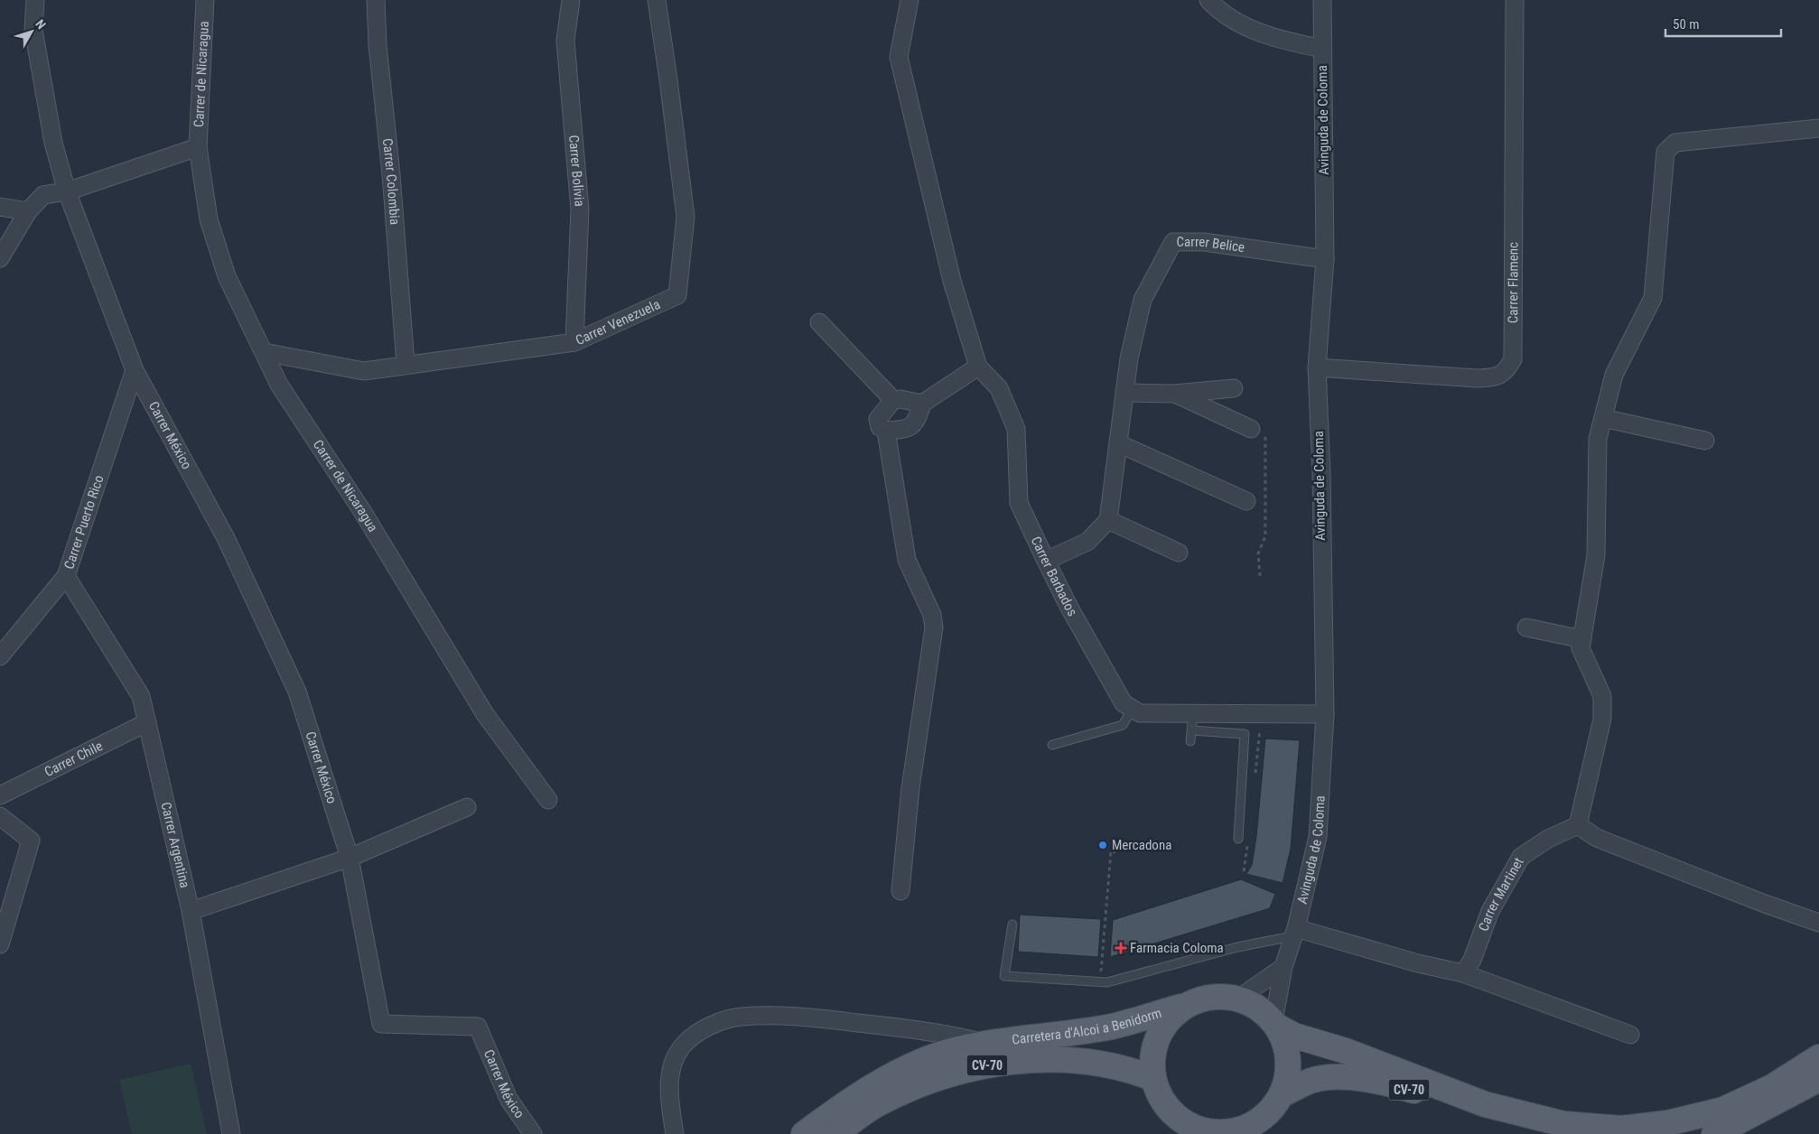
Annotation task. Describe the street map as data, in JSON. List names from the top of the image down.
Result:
{
  "streets": {
    "main road": ["Carretera d'Alcoi a Benidorm", "CV-70"],
    "street": [
      "Carrer de Nicaragua",
      "Avinguda de Coloma",
      "Carrer Bolivia",
      "Carrer Colombia",
      "Carrer Belice",
      "Carrer Flamenc",
      "Carrer Venezuela",
      "Carrer México",
      "Carrer Puerto Rico",
      "Carrer Barbados",
      "Carrer Chile",
      "Carrer Argentina",
      "Carrer Martinet"
    ]
  },
  "crossings": [
    ["Carrer de Nicaragua", "Carrer Venezuela"],
    ["Carrer de Nicaragua", "Carrer México"],
    ["Avinguda de Coloma", "Carrer Belice"],
    ["Avinguda de Coloma", "Carrer Flamenc"],
    ["Avinguda de Coloma", "Carretera d'Alcoi a Benidorm"],
    ["Avinguda de Coloma", "CV-70"],
    ["Carrer Bolivia", "Carrer Venezuela"],
    ["Carrer Colombia", "Carrer Venezuela"],
    ["Carrer México", "Carrer Puerto Rico"],
    ["Carrer Puerto Rico", "Carrer Argentina"],
    ["Carrer Chile", "Carrer Argentina"],
    ["Carretera d'Alcoi a Benidorm", "CV-70"]
  ],
  "places": {
    "other": ["Mercadona"],
    "health": ["Farmacia Coloma"]
  },
  "scale_bar": "50 m",
  "north": "top right"
}
